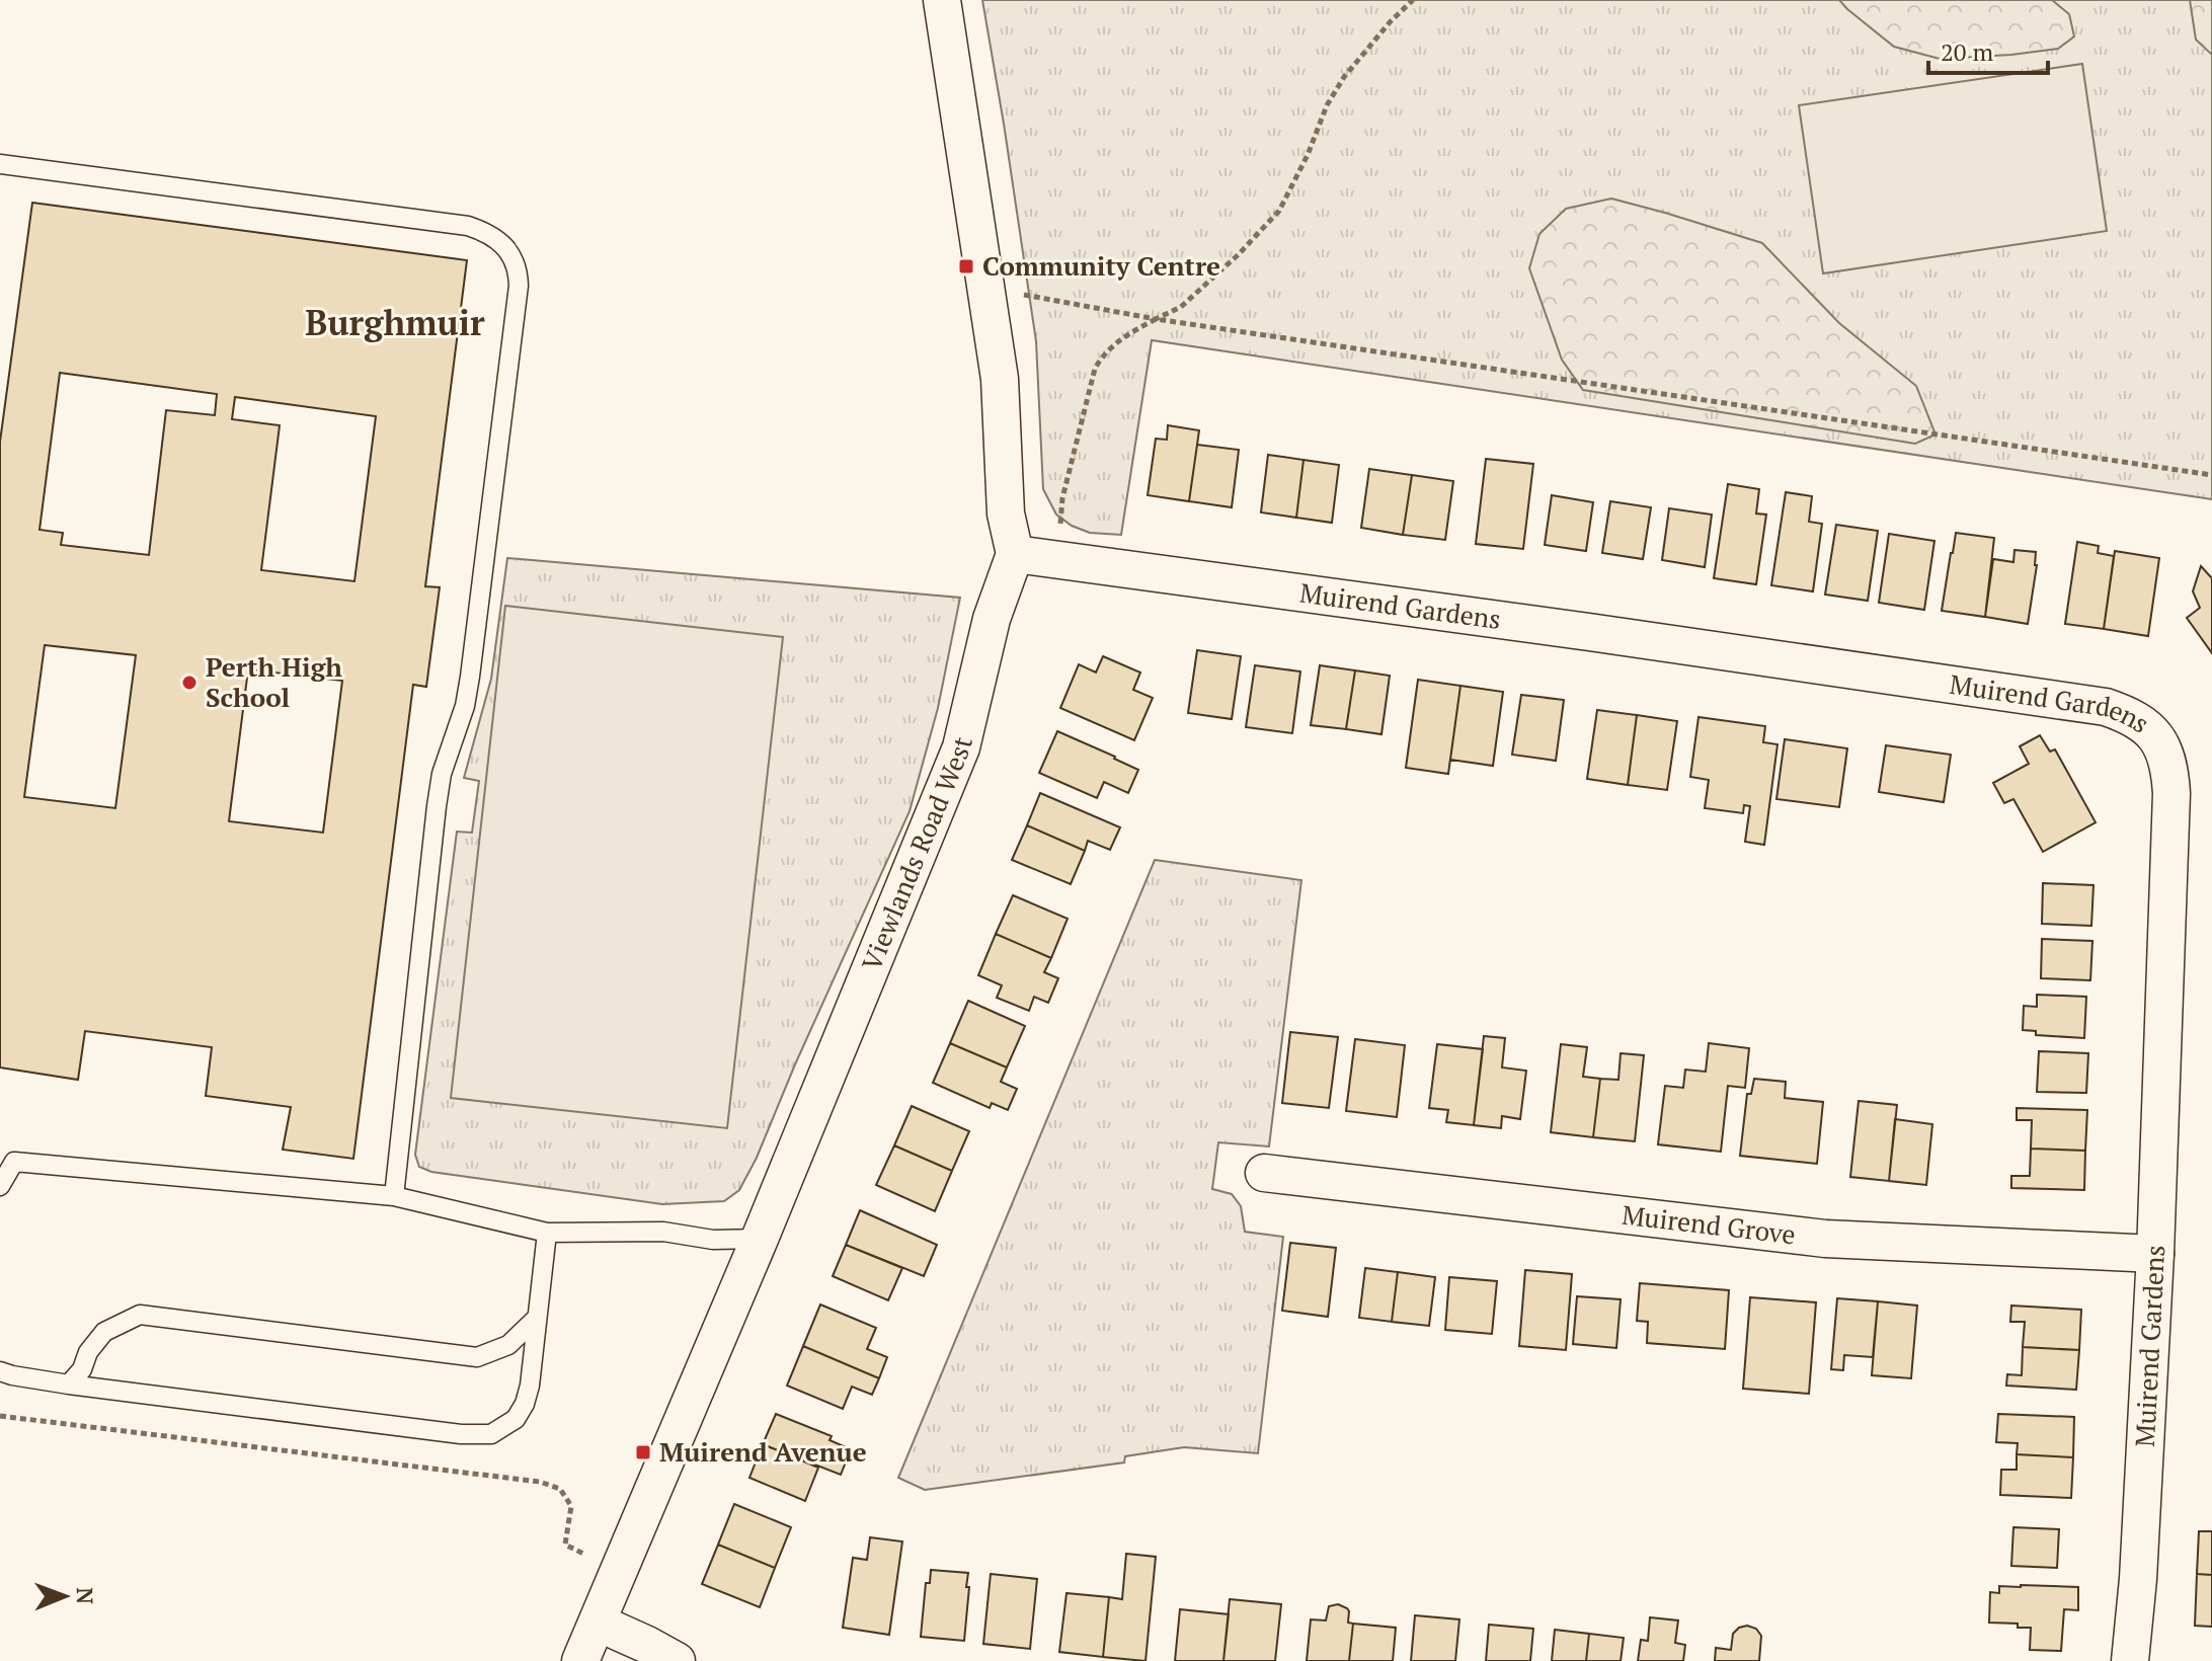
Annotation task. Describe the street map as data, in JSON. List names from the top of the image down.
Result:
{
  "streets": {
    "street": ["Muirend Gardens", "Viewlands Road West", "Muirend Grove"]
  },
  "crossings": [
    ["Muirend Gardens", "Viewlands Road West"],
    ["Muirend Gardens", "Muirend Grove"]
  ],
  "districts": ["Burghmuir"],
  "places": {
    "transit": ["Community Centre", "Muirend Avenue"],
    "other": ["Perth High School"]
  },
  "scale_bar": "20 m",
  "north": "right"
}
